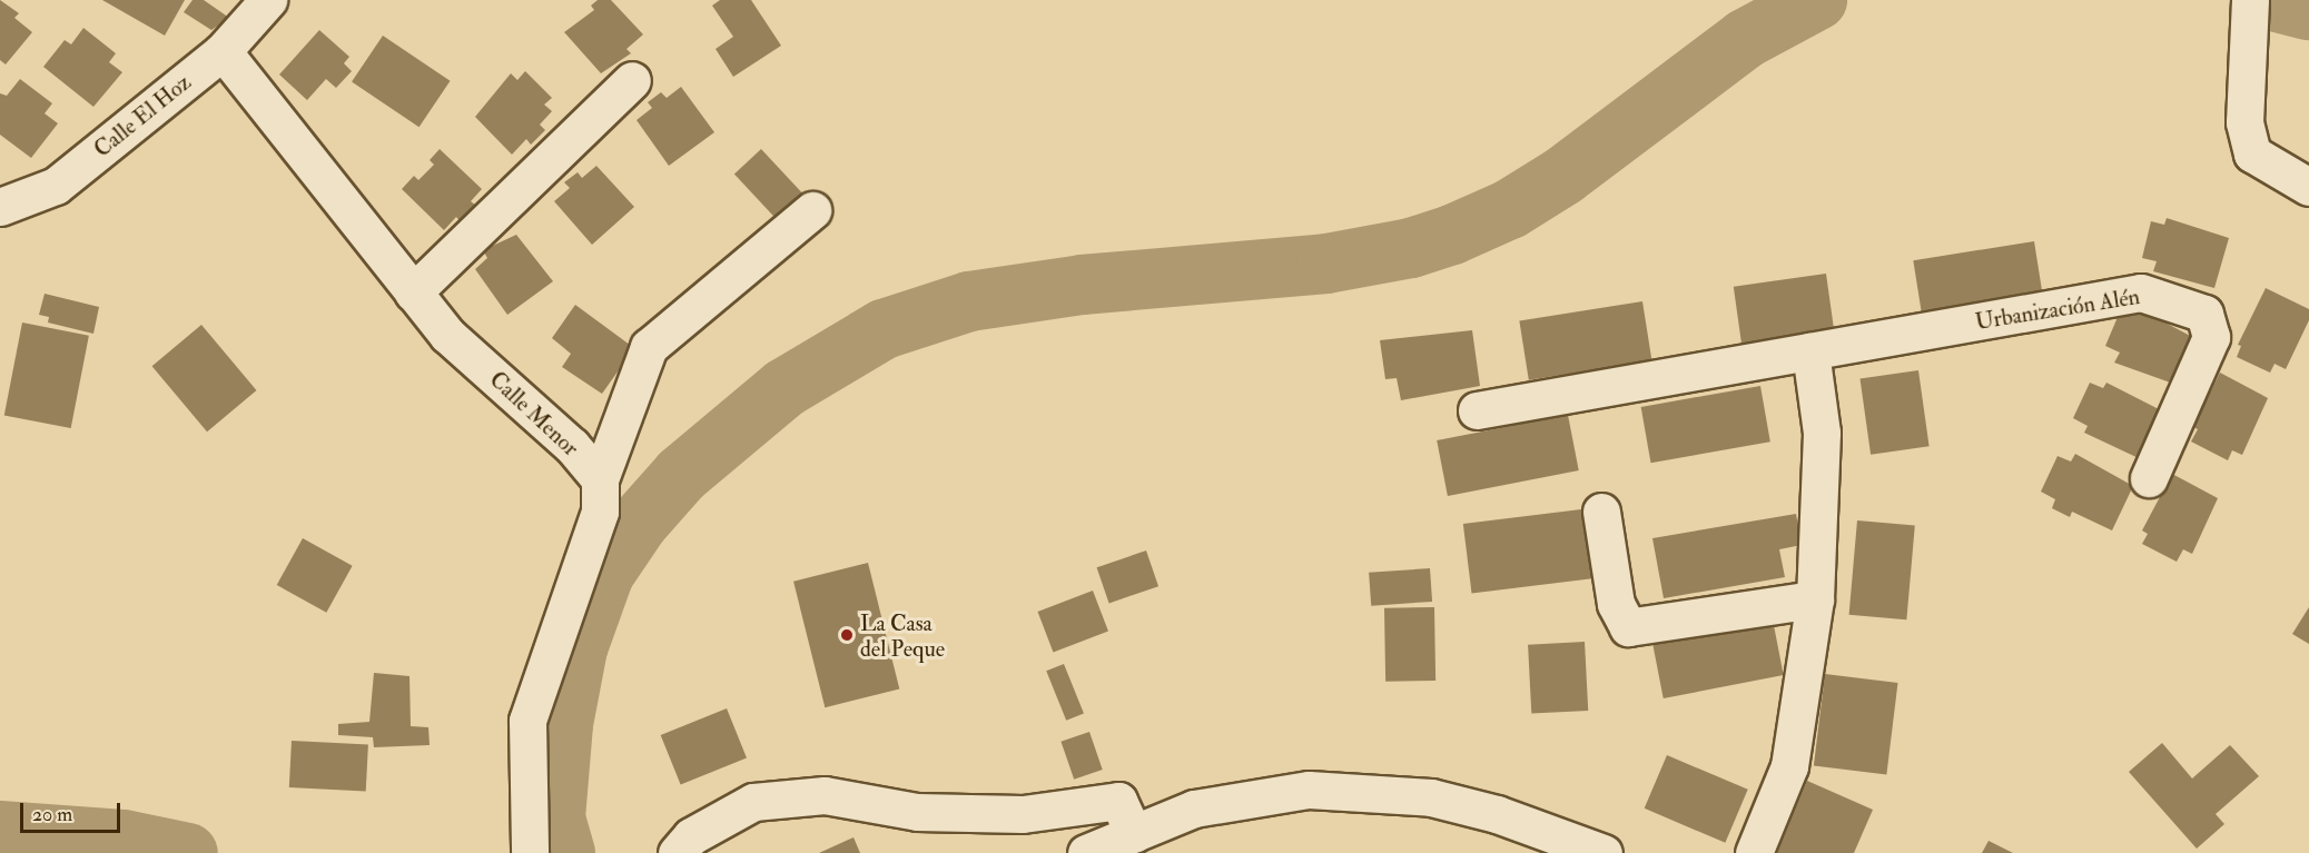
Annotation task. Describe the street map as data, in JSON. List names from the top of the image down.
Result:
{
  "streets": {
    "street": ["Calle El Hoz", "Urbanización Alén", "Calle Menor"]
  },
  "crossings": [
    ["Calle El Hoz", "Calle Menor"]
  ],
  "places": ["La Casa del Peque"],
  "scale_bar": "20 m"
}
